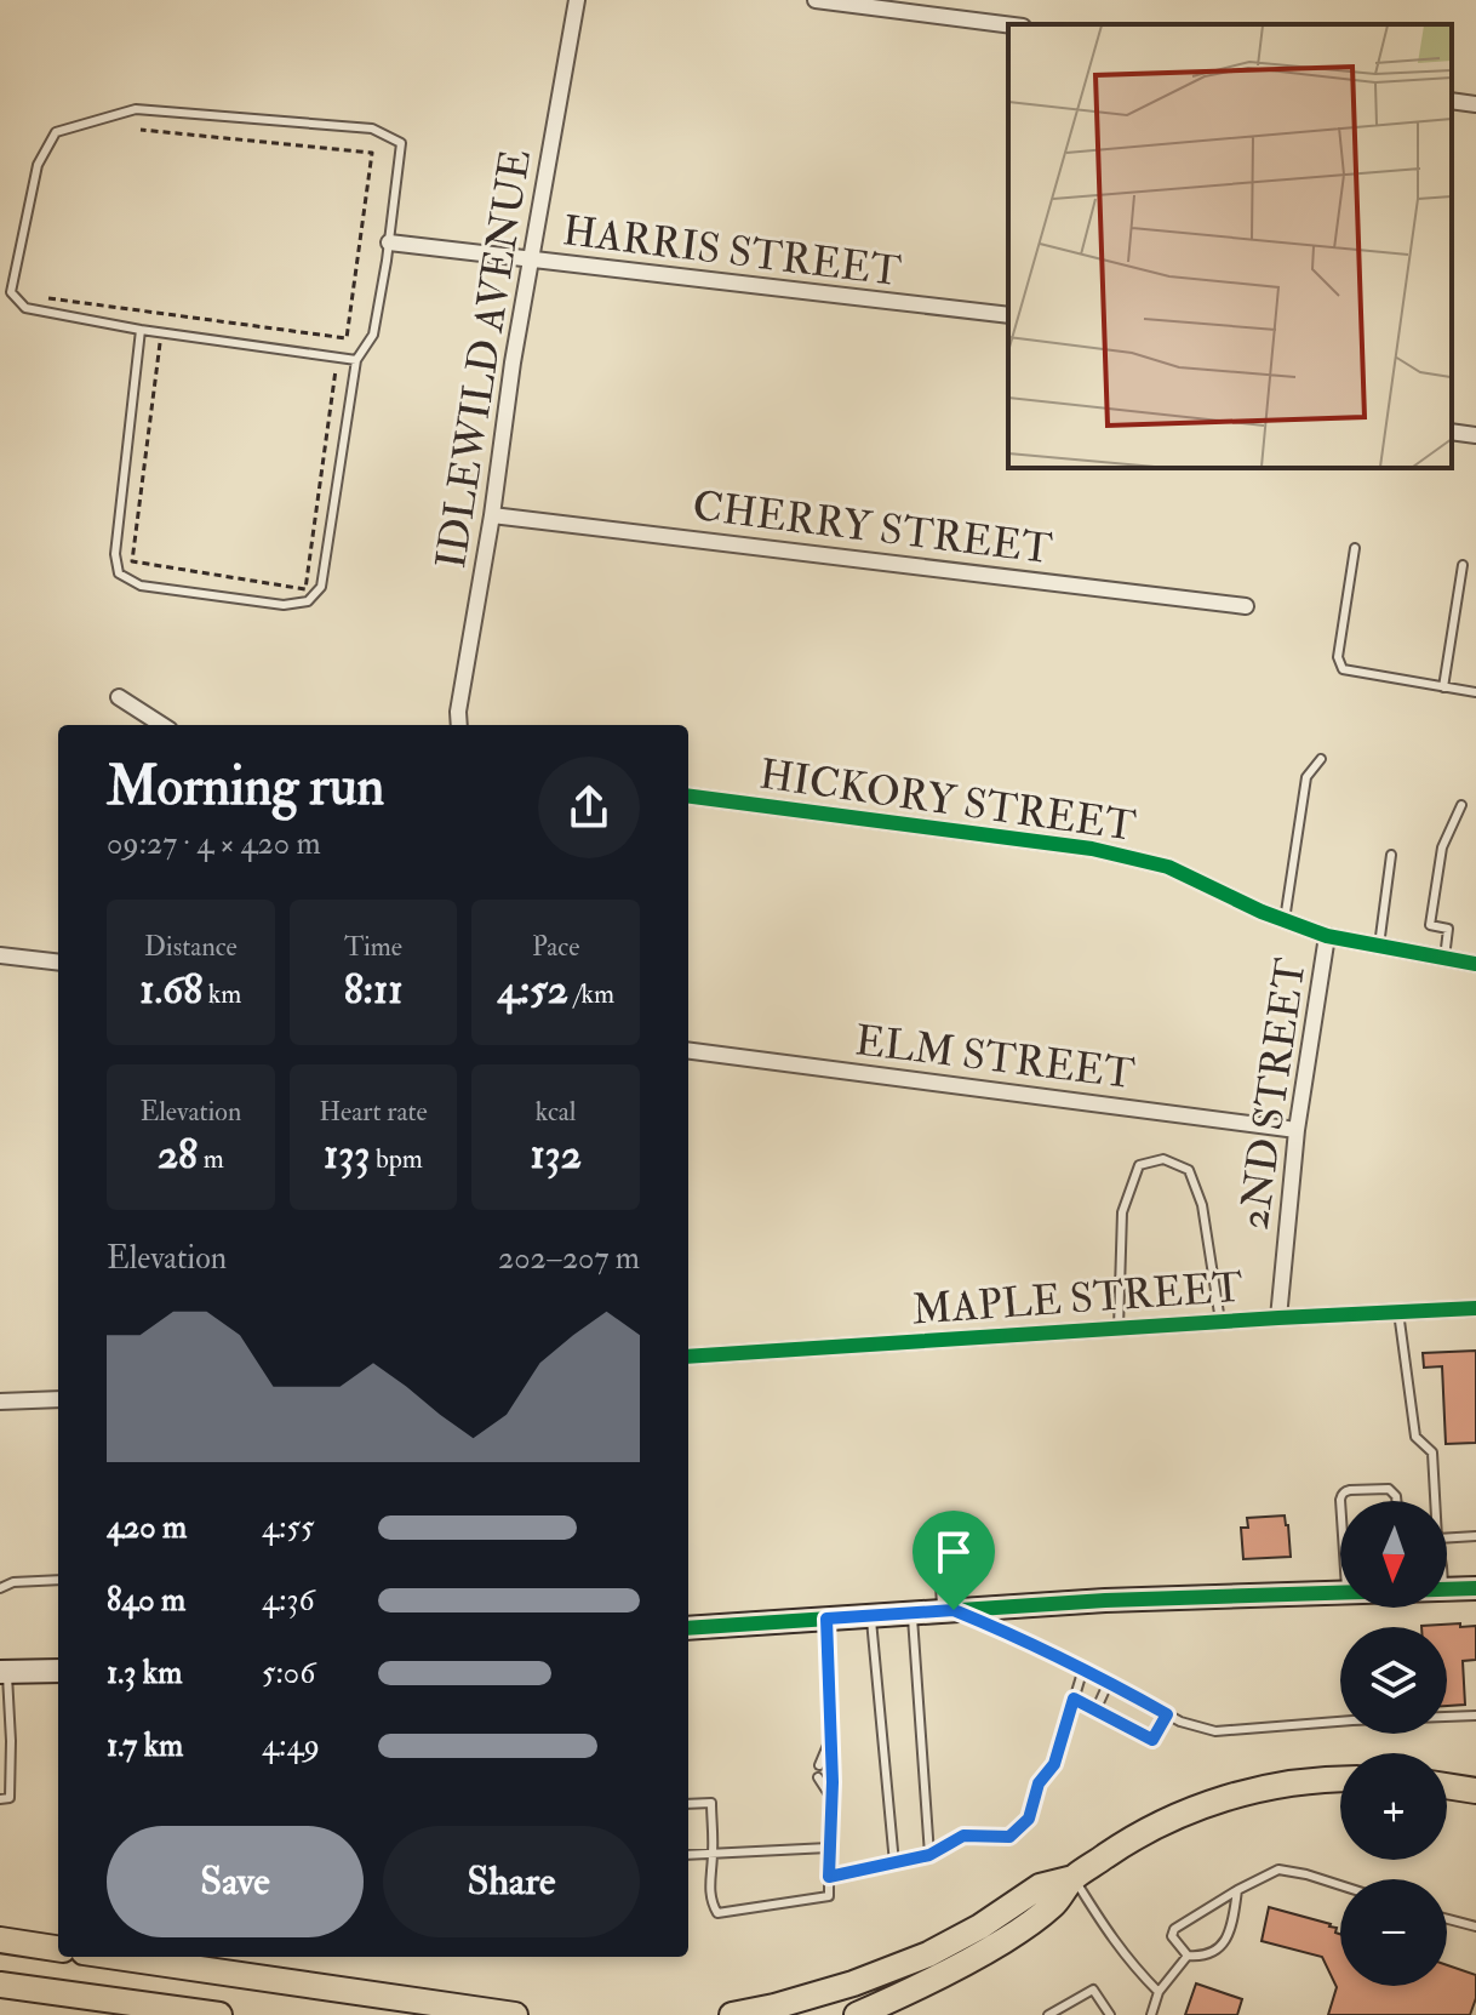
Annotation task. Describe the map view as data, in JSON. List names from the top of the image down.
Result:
{
  "streets": {
    "street": [
      "HARRIS STREET",
      "IDLEWILD AVENUE",
      "CHERRY STREET",
      "HICKORY STREET",
      "ELM STREET",
      "2ND STREET",
      "MAPLE STREET"
    ]
  },
  "crossings": [
    ["HARRIS STREET", "IDLEWILD AVENUE"],
    ["IDLEWILD AVENUE", "CHERRY STREET"],
    ["HICKORY STREET", "2ND STREET"],
    ["ELM STREET", "2ND STREET"],
    ["2ND STREET", "MAPLE STREET"]
  ],
  "north": "bottom",
  "page": {
    "heading": ["Morning run", "09:27 · 4 × 420 m"],
    "stats": [
      ["Distance", "1.68 km"],
      ["Time", "8:11"],
      ["Pace", "4:52 /km"],
      ["Elevation", "28 m"],
      ["Heart rate", "133 bpm"],
      ["kcal", "132"]
    ],
    "chart": ["Elevation", "202–207 m"],
    "list": [
      {
        "name": "420 m",
        "note": "4:55"
      },
      {
        "name": "840 m",
        "note": "4:36"
      },
      {
        "name": "1.3 km",
        "note": "5:06"
      },
      {
        "name": "1.7 km",
        "note": "4:49"
      }
    ],
    "map_buttons": ["+", "−"],
    "buttons": ["Save", "Share"]
  }
}
